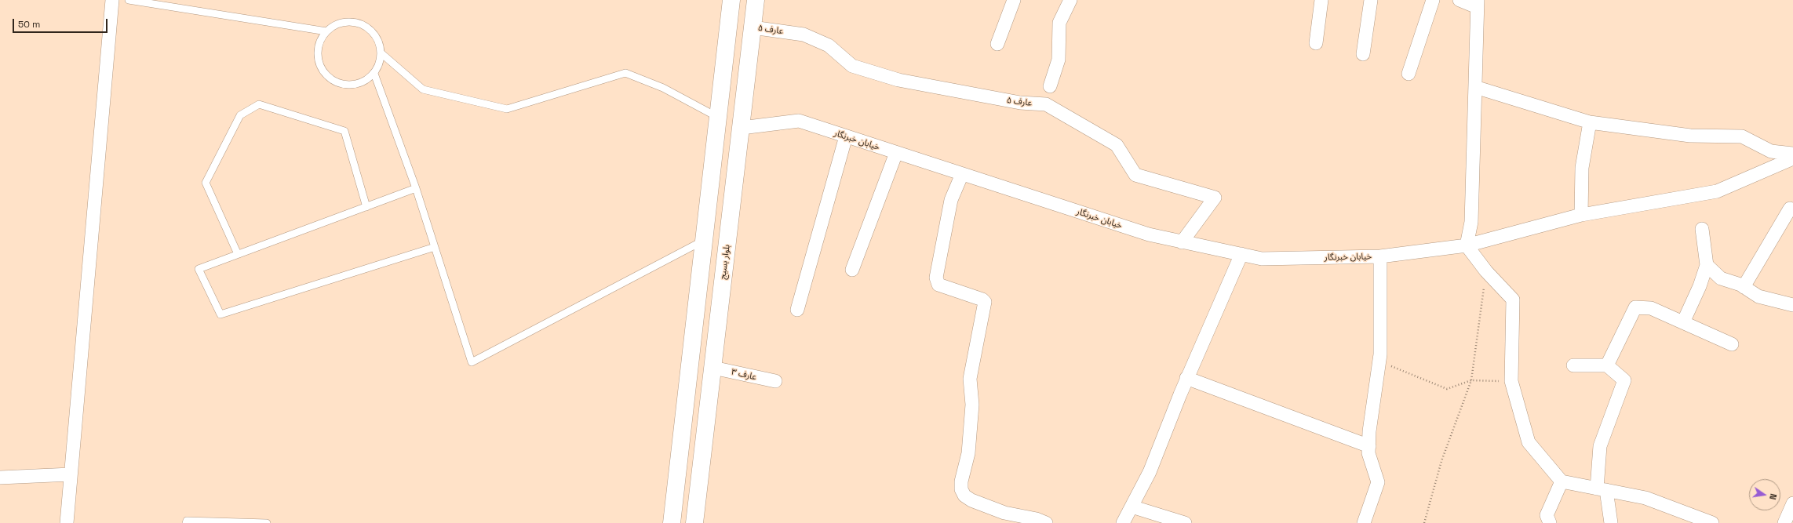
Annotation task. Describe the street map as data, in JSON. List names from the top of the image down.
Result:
{
  "streets": {
    "main road": ["بلوار بسیج"],
    "street": ["عارف ۵", "خیابان خبرنگار", "عارف ۳"]
  },
  "crossings": [
    ["عارف ۵", "خیابان خبرنگار"],
    ["عارف ۵", "بلوار بسیج"],
    ["خیابان خبرنگار", "بلوار بسیج"],
    ["بلوار بسیج", "عارف ۳"]
  ],
  "scale_bar": "50 m",
  "north": "right"
}
